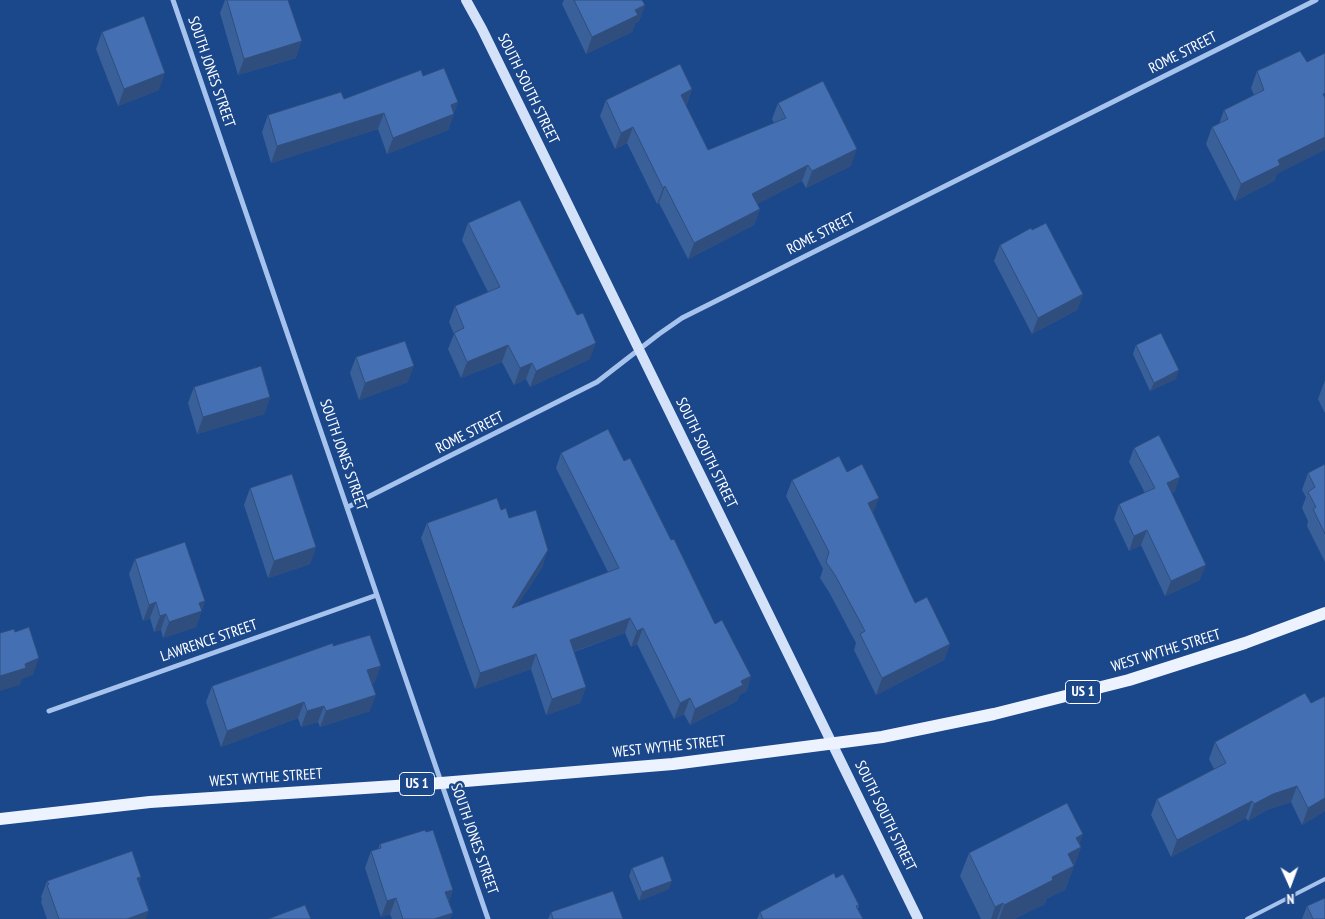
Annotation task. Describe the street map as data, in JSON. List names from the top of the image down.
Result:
{
  "streets": {
    "main road": ["WEST WYTHE STREET", "US 1"],
    "street": [
      "ROME STREET",
      "SOUTH JONES STREET",
      "SOUTH SOUTH STREET",
      "LAWRENCE STREET"
    ]
  },
  "crossings": [
    ["ROME STREET", "SOUTH JONES STREET"],
    ["ROME STREET", "SOUTH SOUTH STREET"],
    ["SOUTH JONES STREET", "LAWRENCE STREET"],
    ["SOUTH JONES STREET", "WEST WYTHE STREET"],
    ["SOUTH SOUTH STREET", "WEST WYTHE STREET"]
  ],
  "north": "bottom"
}
